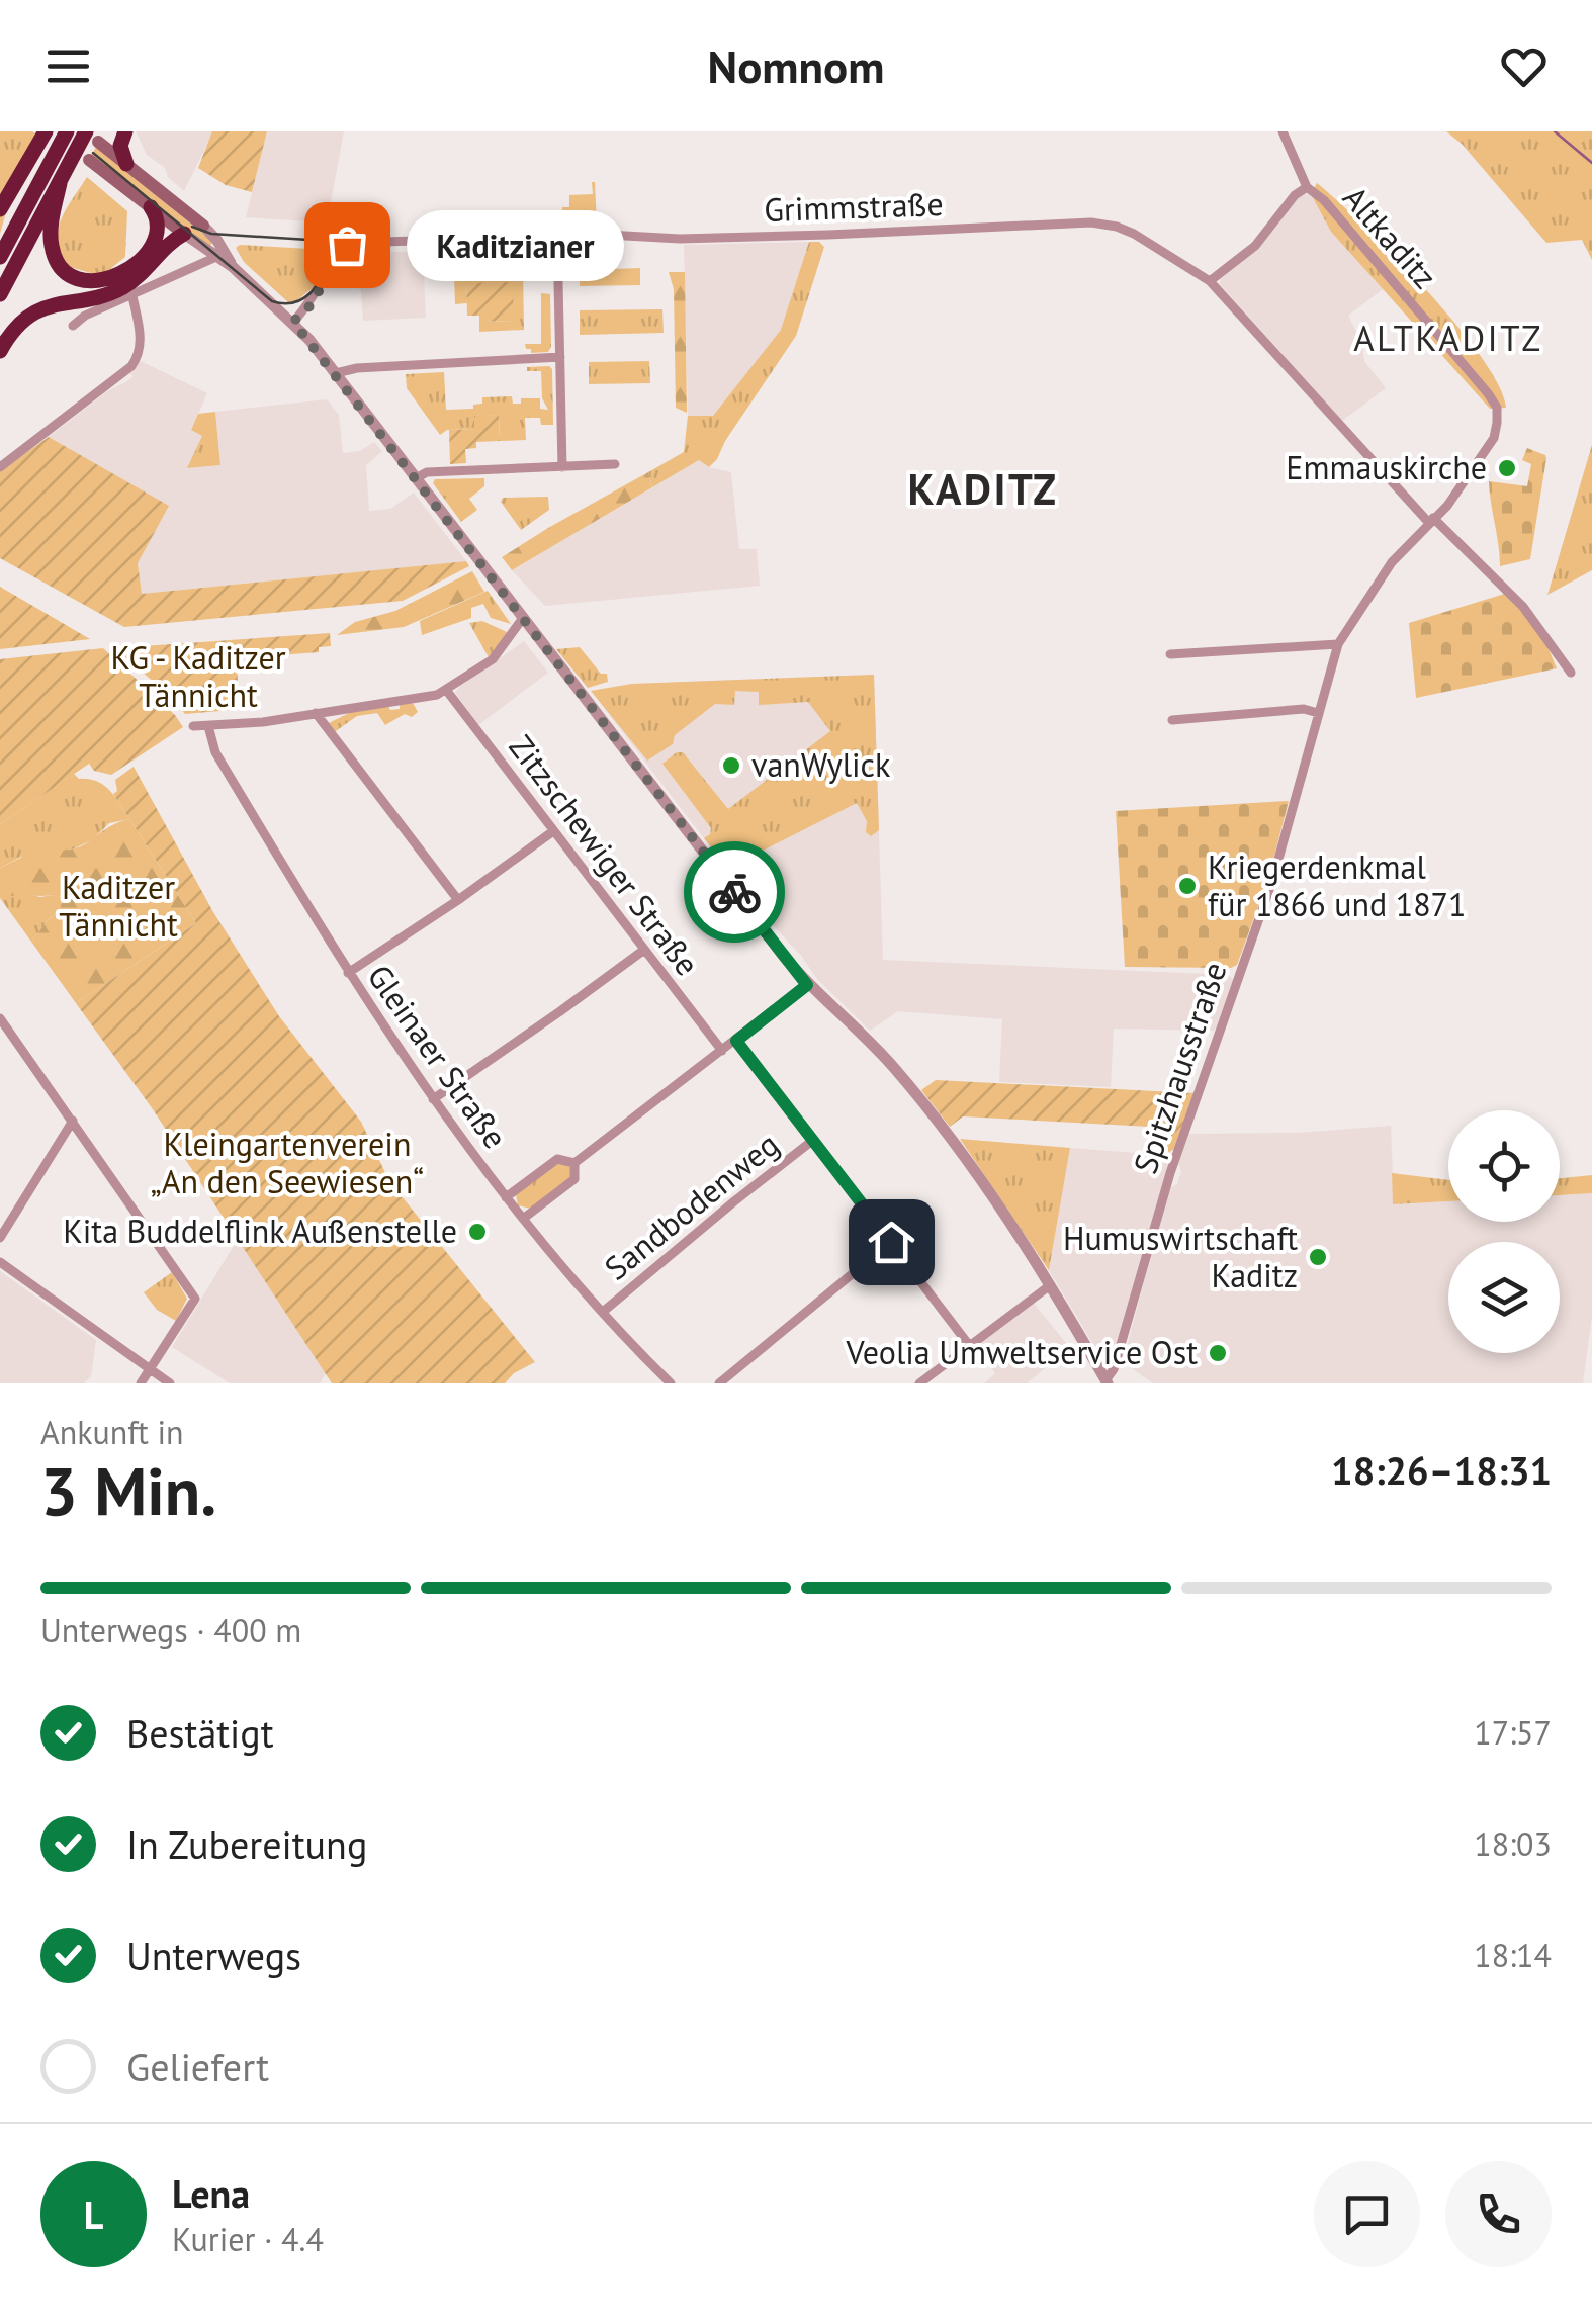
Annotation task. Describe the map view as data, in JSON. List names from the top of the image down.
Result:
{
  "streets": {
    "street": [
      "Grimmstraße",
      "Altkaditz",
      "Zitzschewiger Straße",
      "Gleinaer Straße",
      "Spitzhausstraße",
      "Sandbodenweg"
    ]
  },
  "crossings": [
    ["Grimmstraße", "Altkaditz"],
    ["Grimmstraße", "Spitzhausstraße"],
    ["Altkaditz", "Spitzhausstraße"],
    ["Gleinaer Straße", "Sandbodenweg"]
  ],
  "districts": ["ALTKADITZ", "KADITZ"],
  "parks": ["KG - Kaditzer Tännicht", "Kaditzer Tännicht", "Kleingartenverein „An den Seewiesen“"],
  "places": [
    "Kaditzianer",
    "Emmauskirche",
    "vanWylick",
    "Kriegerdenkmal für 1866 und 1871",
    "Kita Buddelflink Außenstelle",
    "Humuswirtschaft Kaditz",
    "Veolia Umweltservice Ost"
  ],
  "page": {
    "header": "Nomnom",
    "bubble": "Kaditzianer",
    "heading": ["3 Min.", "Ankunft in", "18:26–18:31"],
    "panel": ["Lena", "Kurier · 4.4"],
    "bar": "Unterwegs · 400 m",
    "list": [
      ["Bestätigt", "17:57"],
      ["In Zubereitung", "18:03"],
      ["Unterwegs", "18:14"],
      "Geliefert"
    ],
    "round": "L"
  }
}
